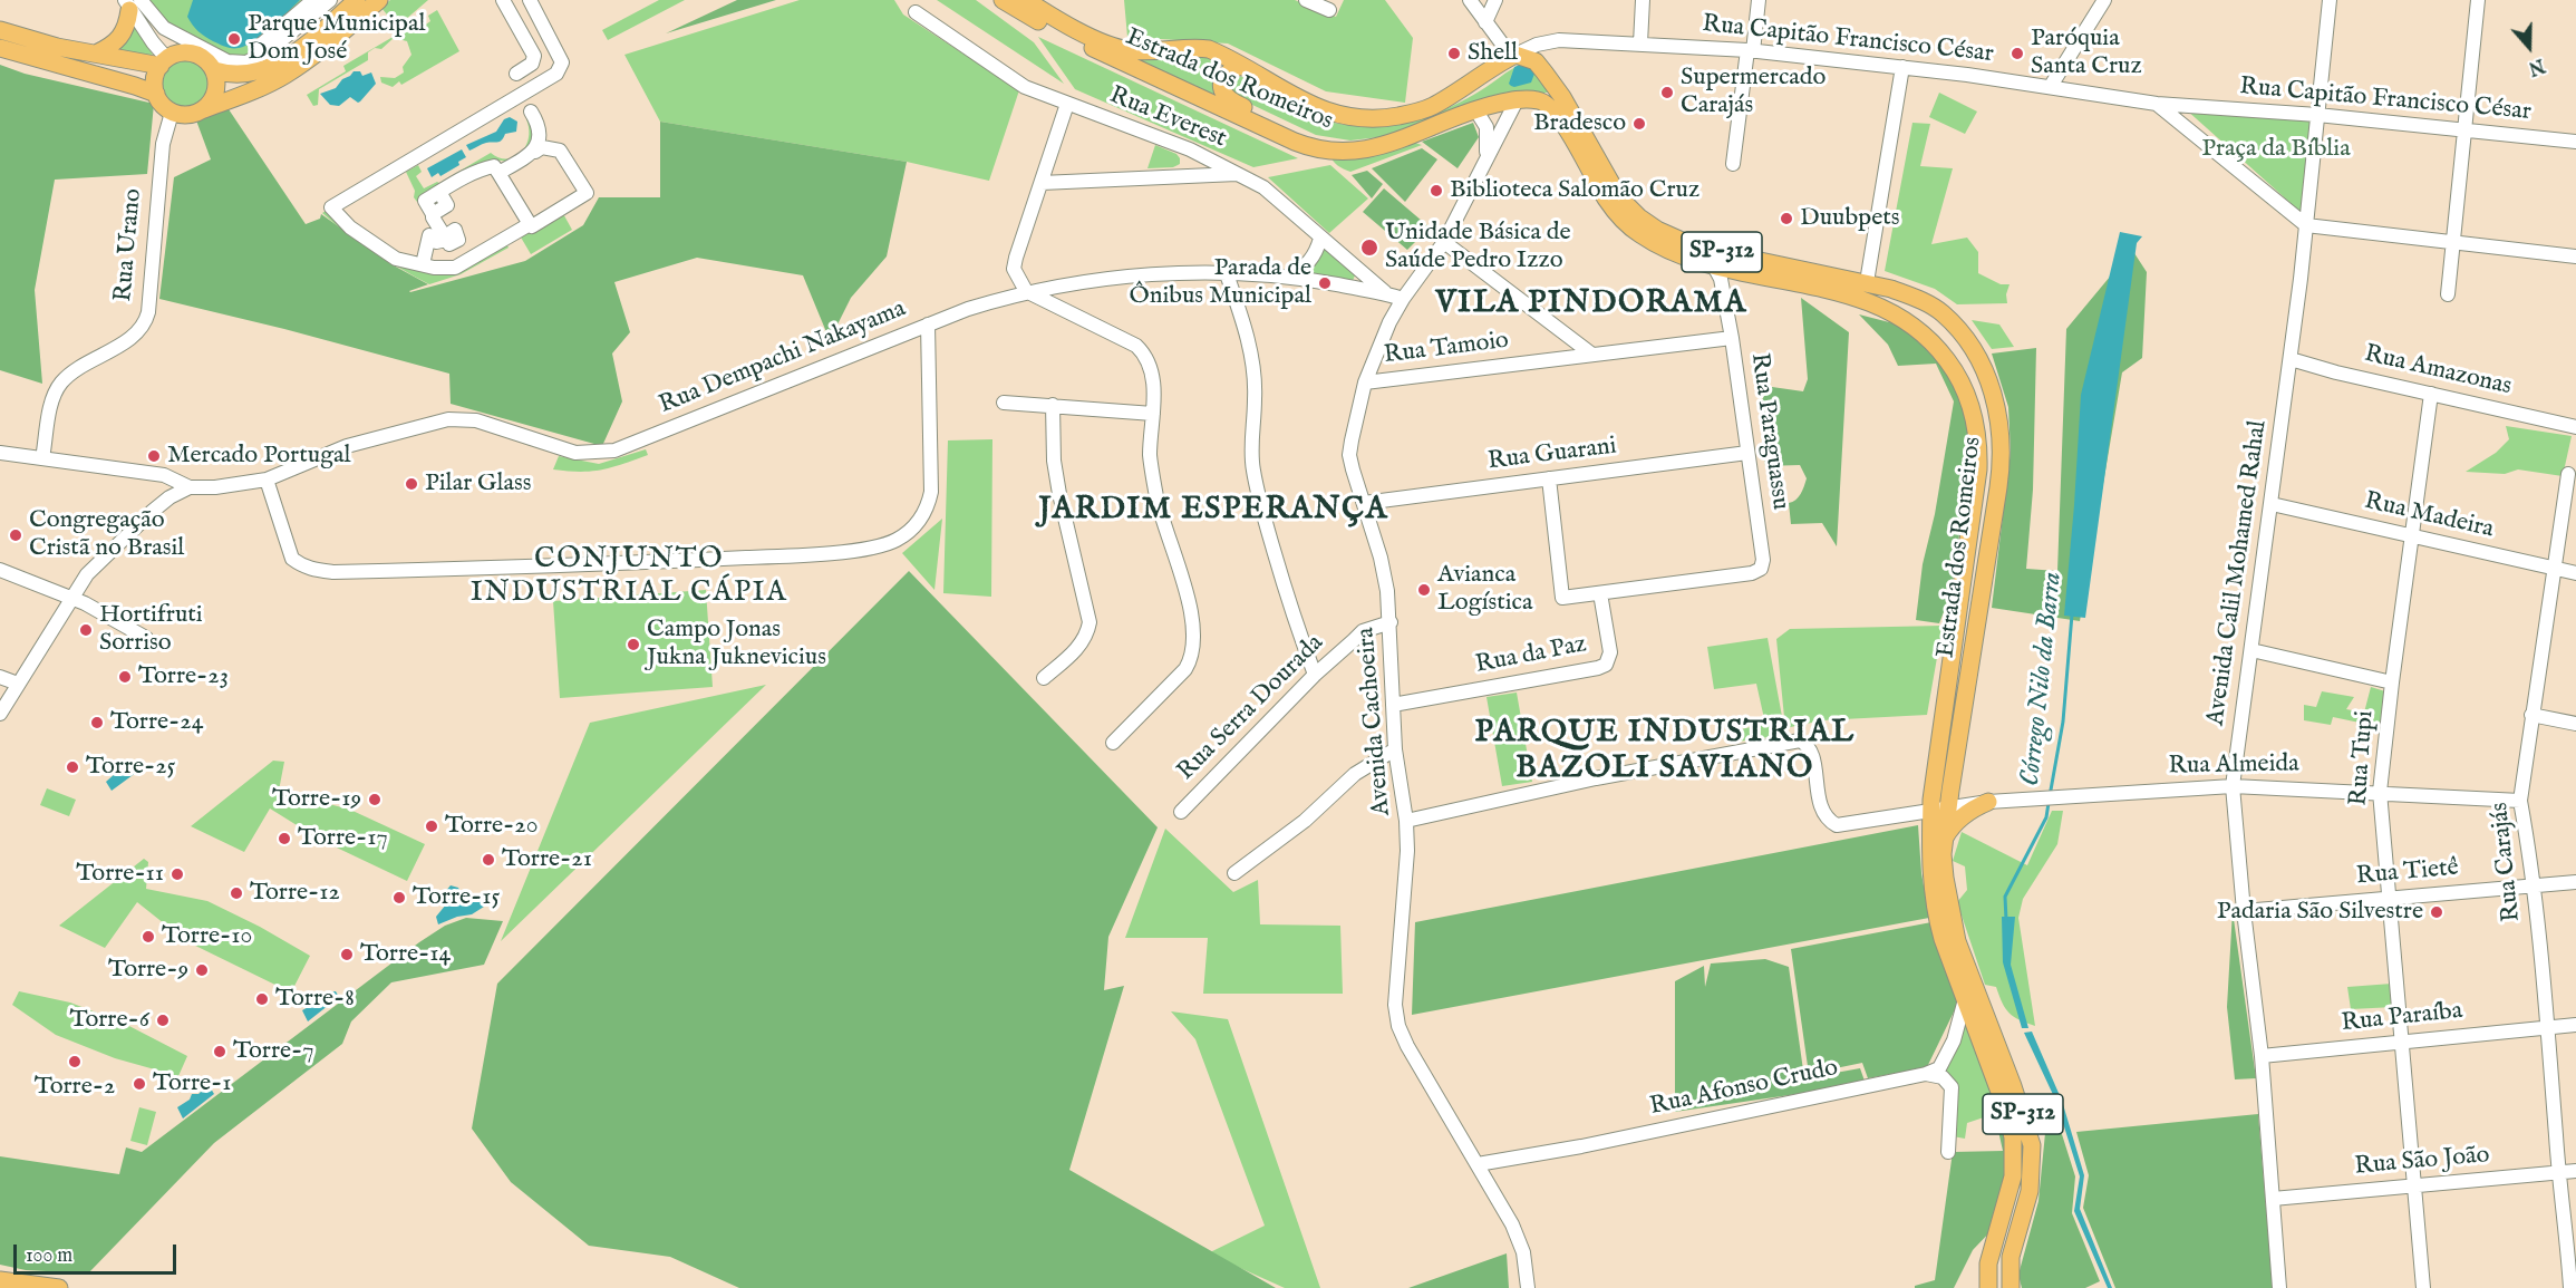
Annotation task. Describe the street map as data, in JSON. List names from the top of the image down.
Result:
{
  "streets": {
    "main road": ["Estrada dos Romeiros", "SP-312"],
    "street": [
      "Rua Capitão Francisco César",
      "Rua Everest",
      "Rua Urano",
      "Rua Tamoio",
      "Rua Dempachi Nakayama",
      "Rua Amazonas",
      "Rua Paraguassu",
      "Rua Guarani",
      "Rua Madeira",
      "Avenida Calil Mohamed Rahal",
      "Rua da Paz",
      "Rua Serra Dourada",
      "Avenida Cachoeira",
      "Rua Tupi",
      "Rua Almeida",
      "Rua Carajás",
      "Rua Tietê",
      "Rua Paraíba",
      "Rua Afonso Crudo",
      "Rua São João"
    ]
  },
  "crossings": [
    ["Rua Capitão Francisco César", "Estrada dos Romeiros"],
    ["Rua Capitão Francisco César", "Avenida Calil Mohamed Rahal"],
    ["Estrada dos Romeiros", "Rua Paraguassu"],
    ["Estrada dos Romeiros", "Avenida Cachoeira"],
    ["Estrada dos Romeiros", "Rua Almeida"],
    ["Rua Everest", "Rua Dempachi Nakayama"],
    ["Rua Tamoio", "Rua Paraguassu"],
    ["Rua Tamoio", "Avenida Cachoeira"],
    ["Rua Dempachi Nakayama", "Avenida Cachoeira"],
    ["Rua Amazonas", "Avenida Calil Mohamed Rahal"],
    ["Rua Amazonas", "Rua Tupi"],
    ["Rua Paraguassu", "Rua Guarani"],
    ["Rua Paraguassu", "Rua da Paz"],
    ["Rua Guarani", "Avenida Cachoeira"],
    ["Rua Madeira", "Avenida Calil Mohamed Rahal"],
    ["Rua Madeira", "Rua Tupi"],
    ["Rua Madeira", "Rua Carajás"],
    ["Avenida Calil Mohamed Rahal", "Rua Almeida"],
    ["Avenida Calil Mohamed Rahal", "Rua Tietê"],
    ["Avenida Calil Mohamed Rahal", "Rua Paraíba"],
    ["Avenida Calil Mohamed Rahal", "Rua São João"],
    ["Rua da Paz", "Avenida Cachoeira"],
    ["Rua Serra Dourada", "Avenida Cachoeira"],
    ["Avenida Cachoeira", "Rua Almeida"],
    ["Avenida Cachoeira", "Rua Afonso Crudo"],
    ["Rua Tupi", "Rua Almeida"],
    ["Rua Tupi", "Rua Tietê"],
    ["Rua Tupi", "Rua Paraíba"],
    ["Rua Tupi", "Rua São João"],
    ["Rua Almeida", "Rua Carajás"],
    ["Rua Carajás", "Rua Tietê"],
    ["Rua Carajás", "Rua Paraíba"],
    ["Rua Carajás", "Rua São João"]
  ],
  "districts": [
    "VILA PINDORAMA",
    "JARDIM ESPERANÇA",
    "CONJUNTO INDUSTRIAL CÁPIA",
    "PARQUE INDUSTRIAL BAZOLI SAVIANO"
  ],
  "water": ["Córrego Nilo da Barra"],
  "parks": ["Praça da Bíblia"],
  "places": [
    "Parque Municipal Dom José",
    "Shell",
    "Paróquia Santa Cruz",
    "Supermercado Carajás",
    "Bradesco",
    "Biblioteca Salomão Cruz",
    "Duubpets",
    "Unidade Básica de Saúde Pedro Izzo",
    "Parada de Ônibus Municipal",
    "Mercado Portugal",
    "Pilar Glass",
    "Congregação Cristã no Brasil",
    "Avianca Logística",
    "Hortifruti Sorriso",
    "Campo Jonas Jukna Juknevicius",
    "Torre-23",
    "Torre-24",
    "Torre-25",
    "Torre-19",
    "Torre-20",
    "Torre-17",
    "Torre-21",
    "Torre-11",
    "Torre-12",
    "Torre-15",
    "Padaria São Silvestre",
    "Torre-10",
    "Torre-14",
    "Torre-9",
    "Torre-8",
    "Torre-6",
    "Torre-7",
    "Torre-2",
    "Torre-1"
  ],
  "scale_bar": "100 m",
  "north": "bottom"
}
